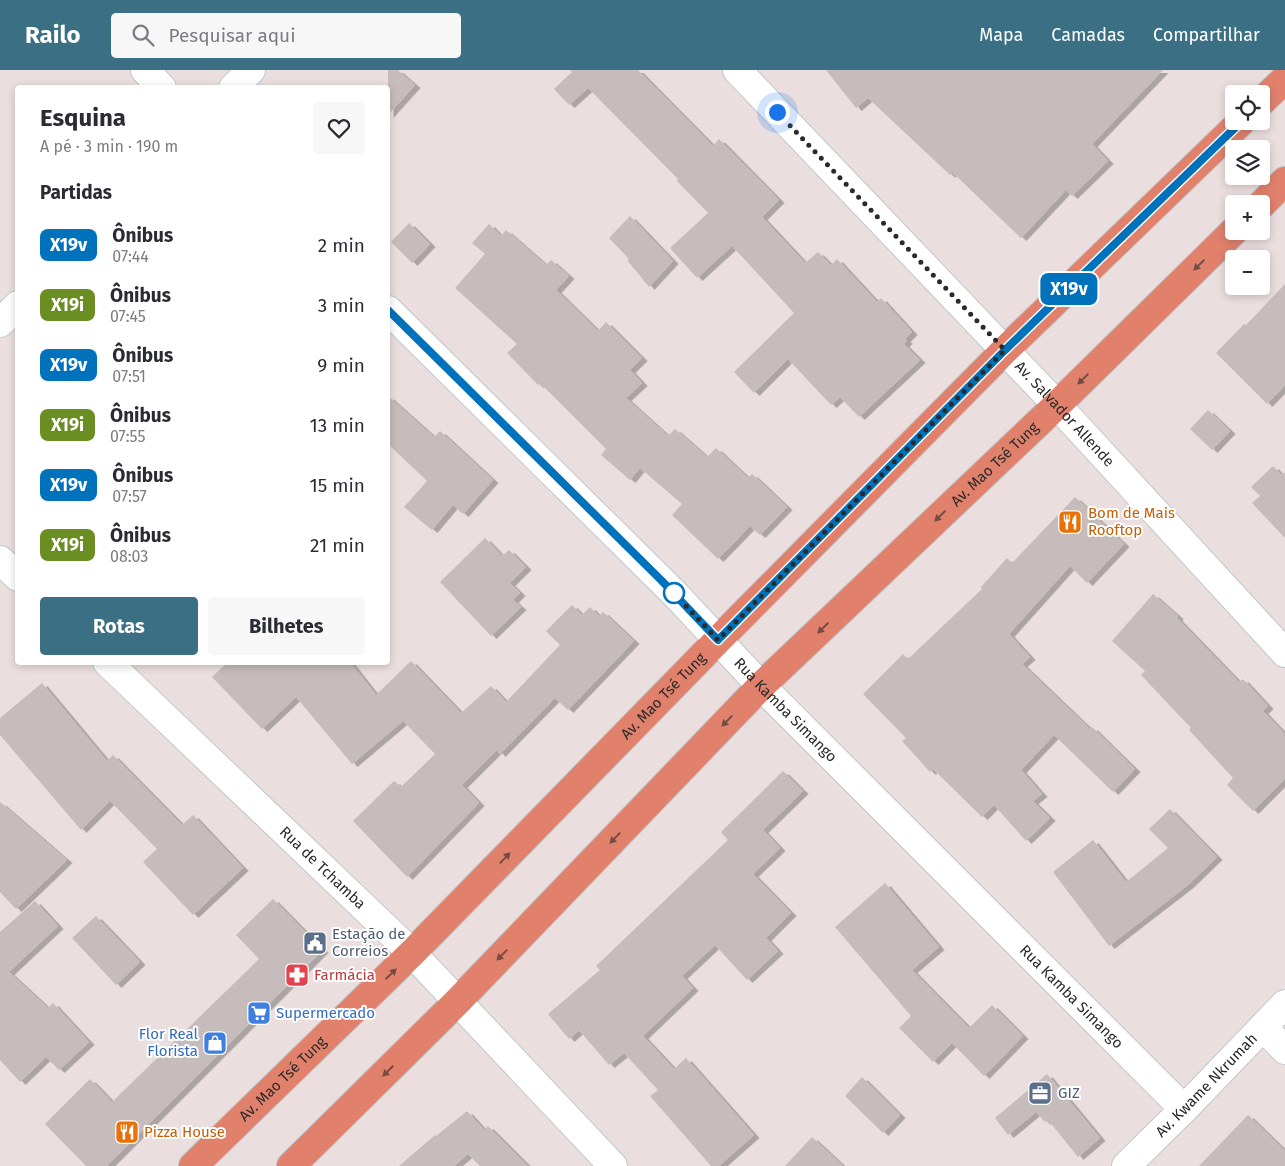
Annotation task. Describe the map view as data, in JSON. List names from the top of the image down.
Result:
{
  "streets": {
    "main road": ["Av. Mao Tsé Tung"],
    "street": [
      "Av. Salvador Allende",
      "Rua Kamba Simango",
      "Rua de Tchamba",
      "Av. Kwame Nkrumah"
    ]
  },
  "crossings": [
    ["Av. Salvador Allende", "Av. Mao Tsé Tung"],
    ["Av. Mao Tsé Tung", "Rua Kamba Simango"],
    ["Av. Mao Tsé Tung", "Rua de Tchamba"],
    ["Rua Kamba Simango", "Av. Kwame Nkrumah"]
  ],
  "places": {
    "restaurant": ["Bom de Mais Rooftop", "Pizza House"],
    "public building": ["Estação de Correios"],
    "pharmacy": ["Farmácia"],
    "supermarket": ["Supermercado"],
    "shop": ["Flor Real Florista"],
    "office": ["GIZ"]
  },
  "lines": ["bus line X19v"],
  "page": {
    "header": "Railo",
    "search": "Pesquisar aqui",
    "nav": ["Mapa", "Camadas", "Compartilhar"],
    "on_map": "X19v",
    "map_buttons": ["+", "−"],
    "heading": [
      ["Esquina", "A pé · 3 min · 190 m"],
      "Partidas"
    ],
    "list": [
      {
        "mark": "X19v",
        "name": "Ônibus",
        "note": "07:44",
        "value": "2 min"
      },
      {
        "mark": "X19i",
        "name": "Ônibus",
        "note": "07:45",
        "value": "3 min"
      },
      {
        "mark": "X19v",
        "name": "Ônibus",
        "note": "07:51",
        "value": "9 min"
      },
      {
        "mark": "X19i",
        "name": "Ônibus",
        "note": "07:55",
        "value": "13 min"
      },
      {
        "mark": "X19v",
        "name": "Ônibus",
        "note": "07:57",
        "value": "15 min"
      },
      {
        "mark": "X19i",
        "name": "Ônibus",
        "note": "08:03",
        "value": "21 min"
      }
    ],
    "buttons": ["Rotas", "Bilhetes"]
  }
}
